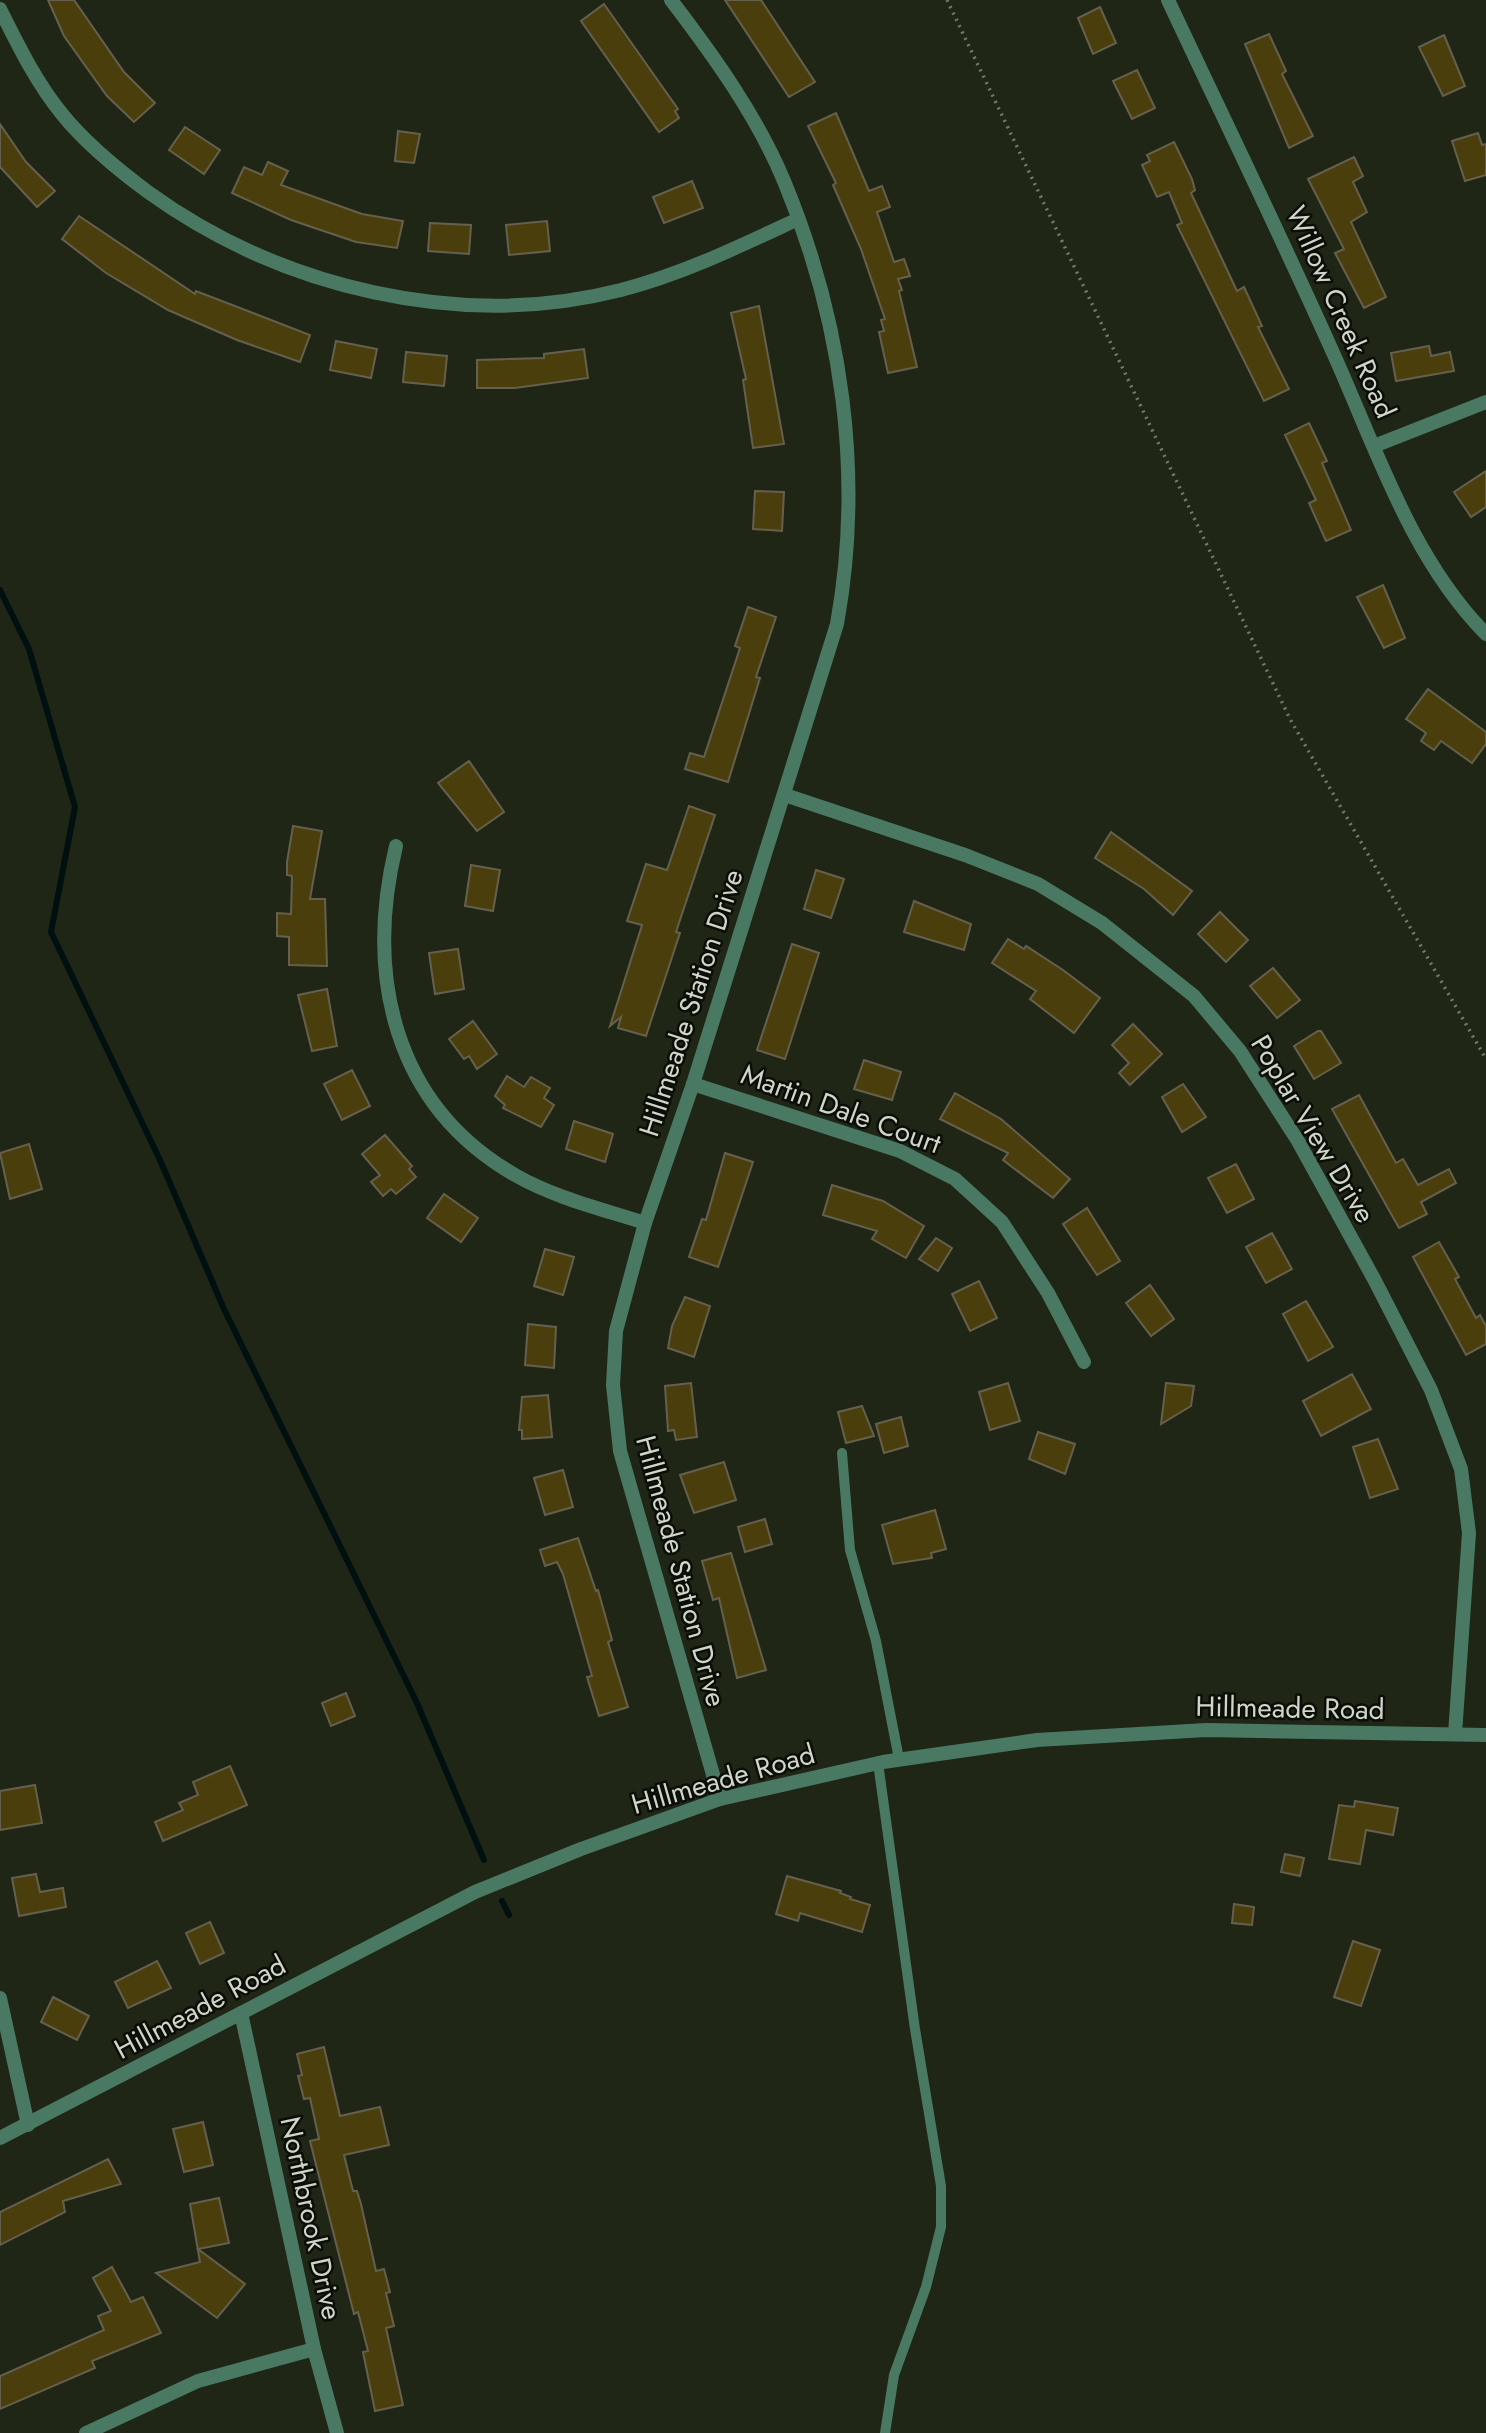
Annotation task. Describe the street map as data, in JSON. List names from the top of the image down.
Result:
{
  "streets": {
    "street": [
      "Willow Creek Road",
      "Hillmeade Station Drive",
      "Martin Dale Court",
      "Poplar View Drive",
      "Hillmeade Road",
      "Northbrook Drive"
    ]
  },
  "crossings": [
    ["Hillmeade Station Drive", "Martin Dale Court"],
    ["Hillmeade Station Drive", "Poplar View Drive"],
    ["Hillmeade Station Drive", "Hillmeade Road"],
    ["Poplar View Drive", "Hillmeade Road"],
    ["Hillmeade Road", "Northbrook Drive"]
  ]
}
